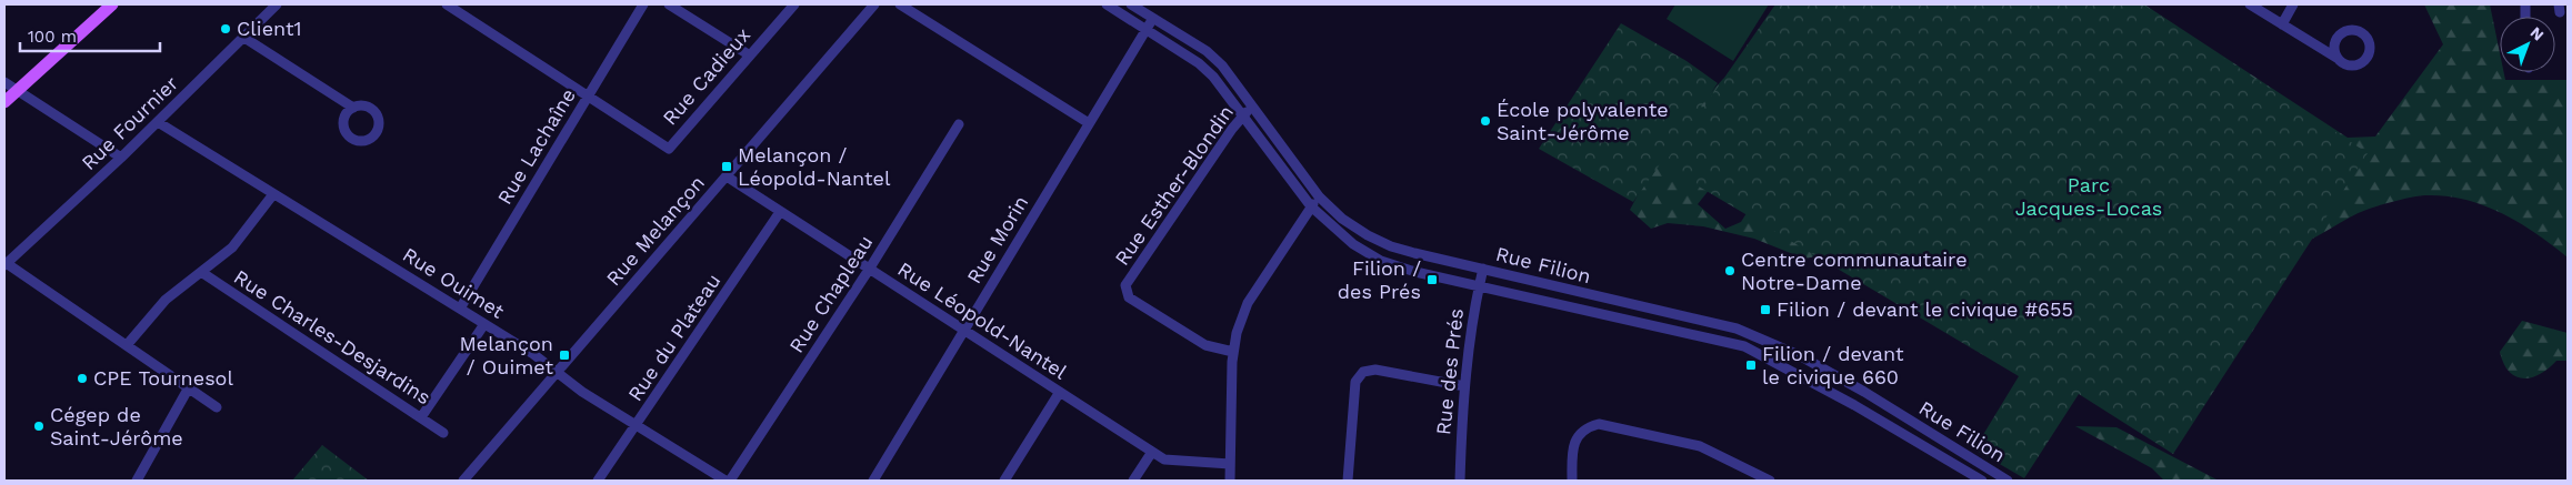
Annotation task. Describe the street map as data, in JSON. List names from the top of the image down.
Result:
{
  "streets": {
    "street": [
      "Rue Cadieux",
      "Rue Fournier",
      "Rue Lachaîne",
      "Rue Esther-Blondin",
      "Rue Melançon",
      "Rue Morin",
      "Rue Filion",
      "Rue Ouimet",
      "Rue Chapleau",
      "Rue Léopold-Nantel",
      "Rue Charles-Desjardins",
      "Rue du Plateau",
      "Rue des Prés"
    ]
  },
  "crossings": [
    ["Rue Cadieux", "Rue Lachaîne"],
    ["Rue Fournier", "Rue Ouimet"],
    ["Rue Lachaîne", "Rue Ouimet"],
    ["Rue Esther-Blondin", "Rue Filion"],
    ["Rue Melançon", "Rue Ouimet"],
    ["Rue Melançon", "Rue Léopold-Nantel"],
    ["Rue Morin", "Rue Filion"],
    ["Rue Morin", "Rue Léopold-Nantel"],
    ["Rue Filion", "Rue des Prés"],
    ["Rue Ouimet", "Rue du Plateau"],
    ["Rue Chapleau", "Rue Léopold-Nantel"],
    ["Rue Léopold-Nantel", "Rue du Plateau"]
  ],
  "parks": ["Parc Jacques-Locas"],
  "places": {
    "other": [
      "Client1",
      "École polyvalente Saint-Jérôme",
      "Centre communautaire Notre-Dame",
      "CPE Tournesol",
      "Cégep de Saint-Jérôme"
    ],
    "transit": [
      "Melançon / Léopold-Nantel",
      "Filion / des Prés",
      "Filion / devant le civique #655",
      "Melançon / Ouimet",
      "Filion / devant le civique 660"
    ]
  },
  "scale_bar": "100 m",
  "north": "top right"
}
